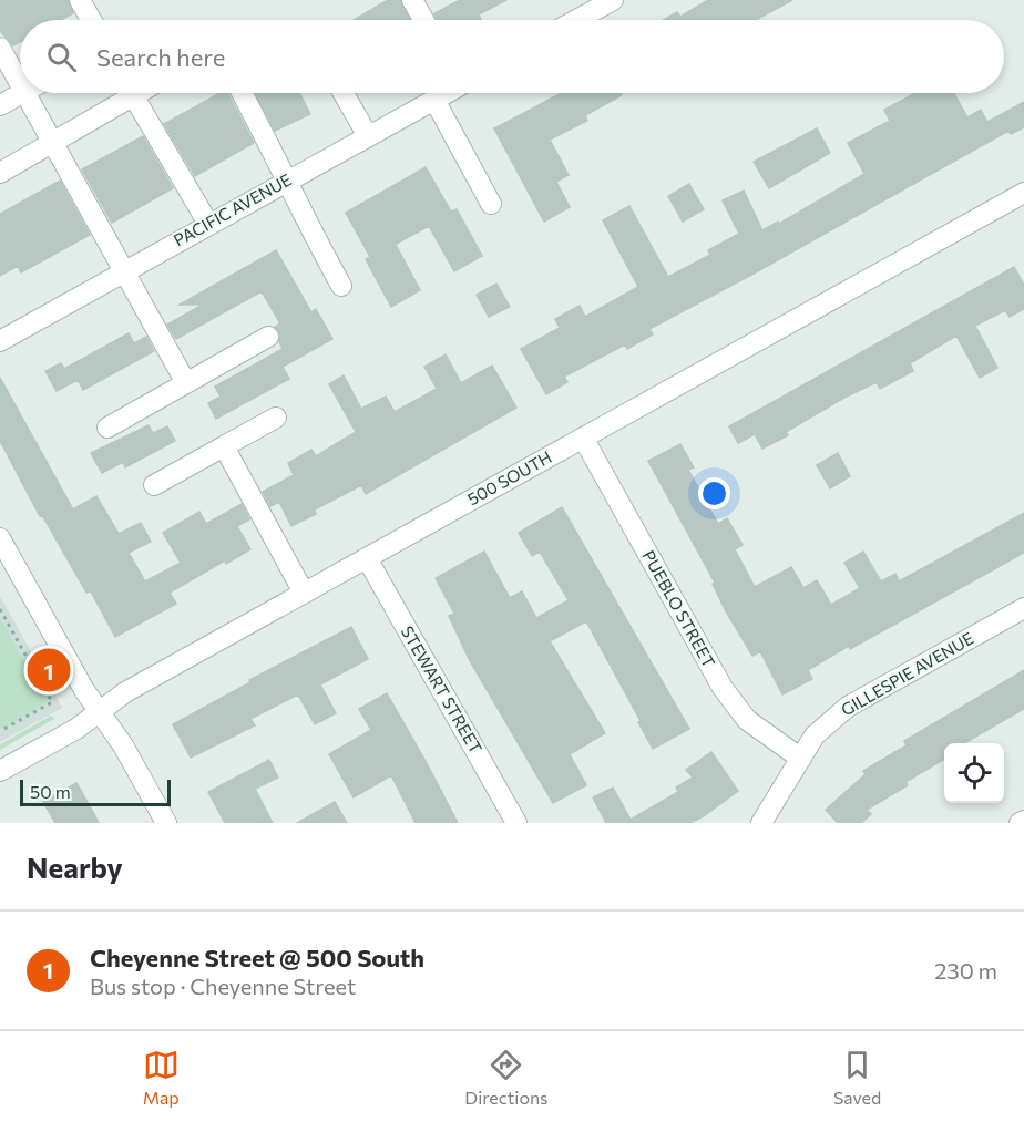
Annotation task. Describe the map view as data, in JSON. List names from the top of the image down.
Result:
{
  "streets": {
    "street": [
      "PACIFIC AVENUE",
      "500 SOUTH",
      "PUEBLO STREET",
      "GILLESPIE AVENUE",
      "STEWART STREET"
    ]
  },
  "crossings": [
    ["500 SOUTH", "PUEBLO STREET"],
    ["500 SOUTH", "STEWART STREET"],
    ["PUEBLO STREET", "GILLESPIE AVENUE"]
  ],
  "scale_bar": "50 m",
  "page": {
    "search": "Search here",
    "pins": "1",
    "scale": "50 m",
    "heading": "Nearby",
    "list": [
      {
        "mark": "1",
        "name": "Cheyenne Street @ 500 South",
        "note": "Bus stop · Cheyenne Street",
        "value": "230 m"
      }
    ],
    "nav": ["Map", "Directions", "Saved"]
  }
}
